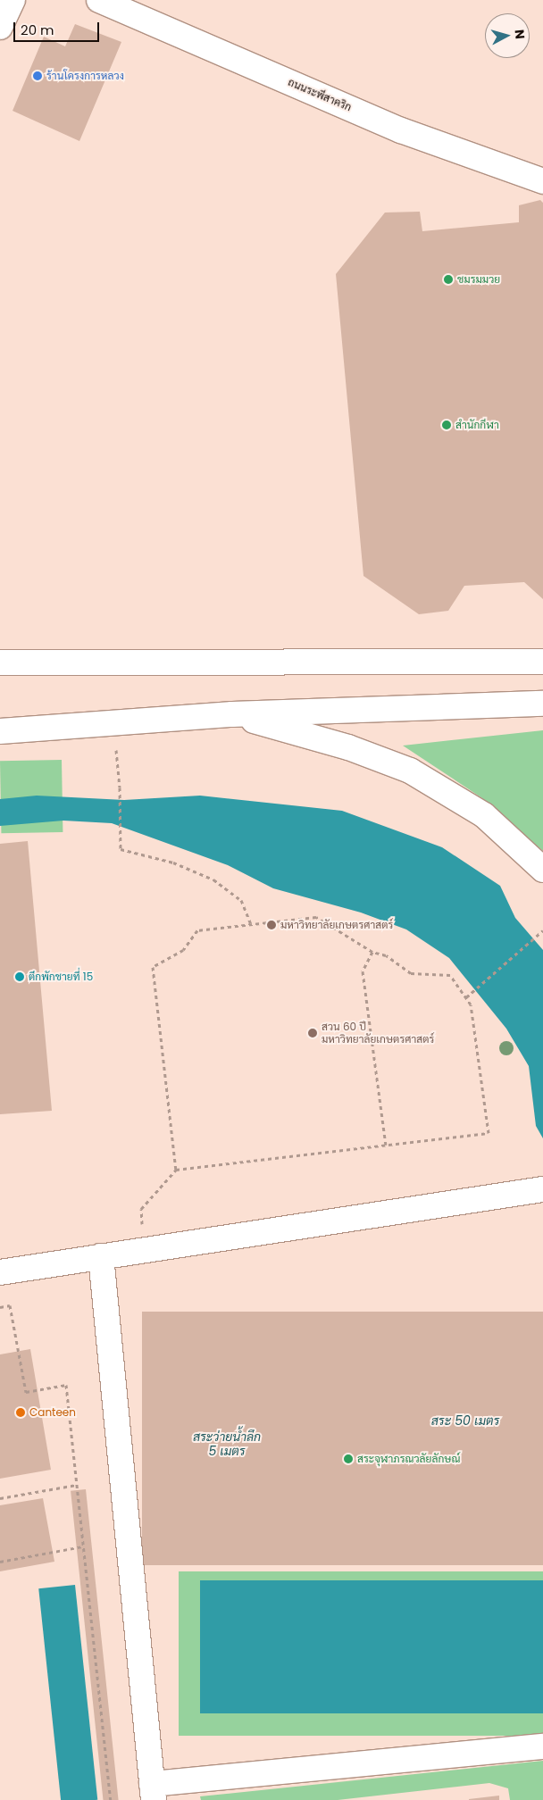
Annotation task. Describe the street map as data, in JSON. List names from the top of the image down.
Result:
{
  "streets": {
    "lane": ["ถนนระพีสาคริก"]
  },
  "water": ["สระ 50 เมตร", "สระว่ายน้ำลึก 5 เมตร"],
  "places": [
    "ร้านโครงการหลวง",
    "ชมรมมวย",
    "สำนักกีฬา",
    "มหาวิทยาลัยเกษตรศาสตร์",
    "ตึกพักชายที่ 15",
    "สวน 60 ปี มหาวิทยาลัยเกษตรศาสตร์",
    "Canteen",
    "สระจุฬาภรณวลัยลักษณ์"
  ],
  "scale_bar": "20 m",
  "north": "right"
}
